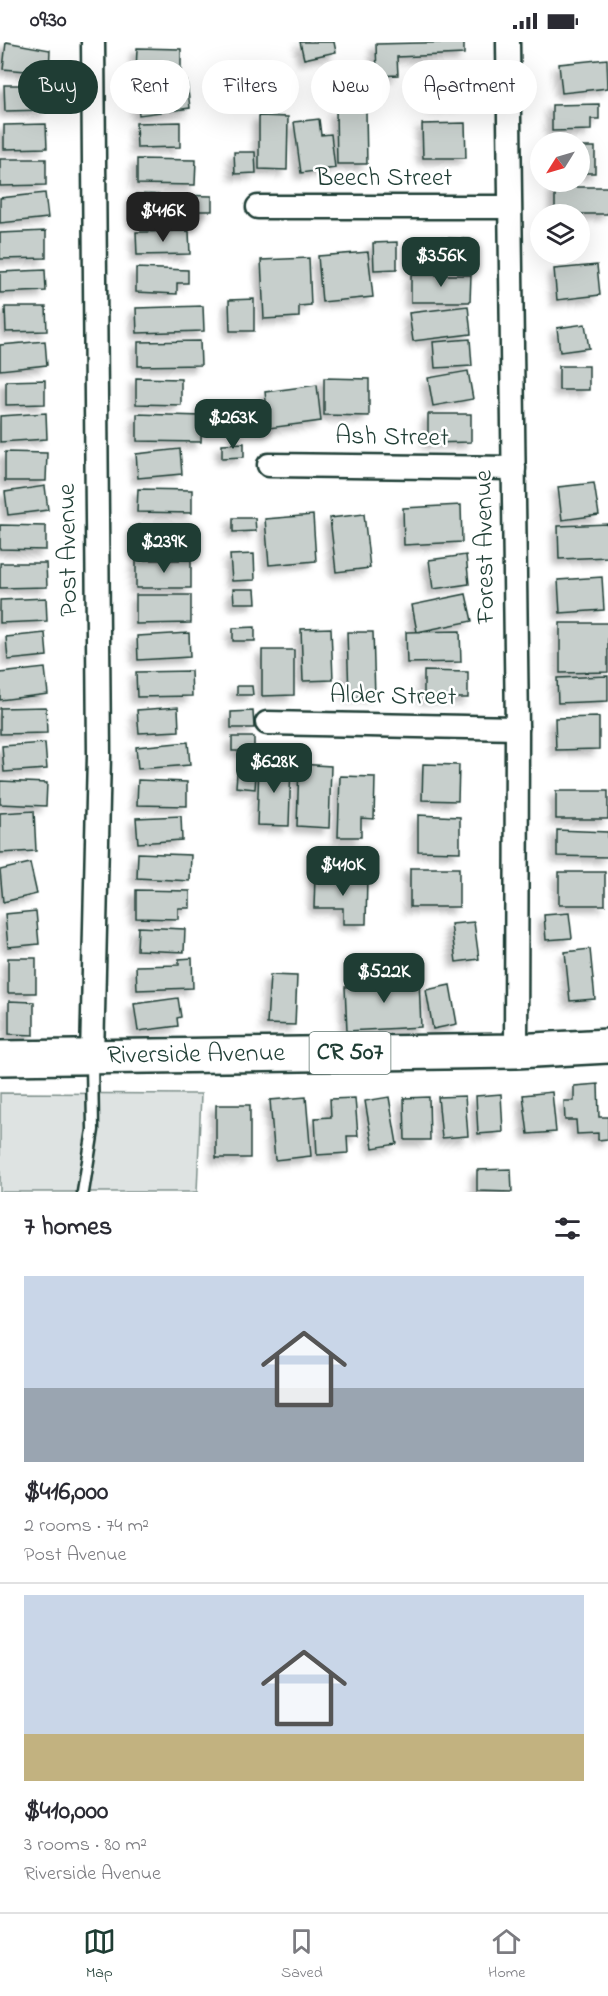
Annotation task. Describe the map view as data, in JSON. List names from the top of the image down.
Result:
{
  "streets": {
    "main road": ["CR 507", "Riverside Avenue"],
    "street": [
      "Beech Street",
      "Ash Street",
      "Forest Avenue",
      "Post Avenue",
      "Alder Street"
    ]
  },
  "crossings": [
    ["Beech Street", "Forest Avenue"],
    ["Ash Street", "Forest Avenue"],
    ["Forest Avenue", "Alder Street"],
    ["Forest Avenue", "Riverside Avenue"],
    ["Post Avenue", "Riverside Avenue"]
  ],
  "north": "bottom left",
  "page": {
    "status": "09:30",
    "chip": [
      "Buy",
      "Rent",
      "Filters",
      "New",
      "Apartment"
    ],
    "price": [
      "$416K",
      "$356K",
      "$263K",
      "$239K",
      "$628K",
      "$410K",
      "$522K"
    ],
    "heading": "7 homes",
    "list": [
      {
        "name": "$416,000",
        "note": "2 rooms · 74 m² · Post Avenue"
      },
      {
        "name": "$410,000",
        "note": "3 rooms · 80 m² · Riverside Avenue"
      }
    ],
    "tabs": ["Map", "Saved", "Home"]
  }
}
